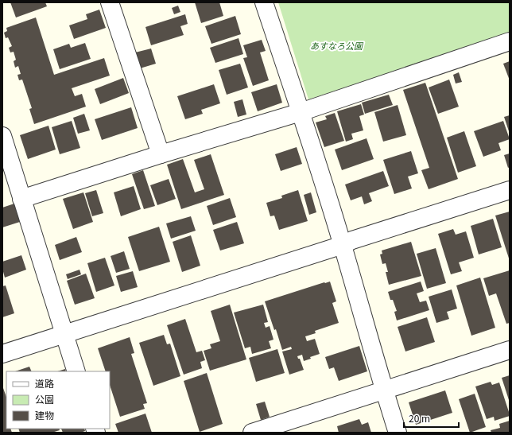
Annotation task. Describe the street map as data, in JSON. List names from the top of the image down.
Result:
{
  "parks": ["あすなろ公園"],
  "legend": ["道路", "公園", "建物"],
  "scale_bar": "20 m"
}
